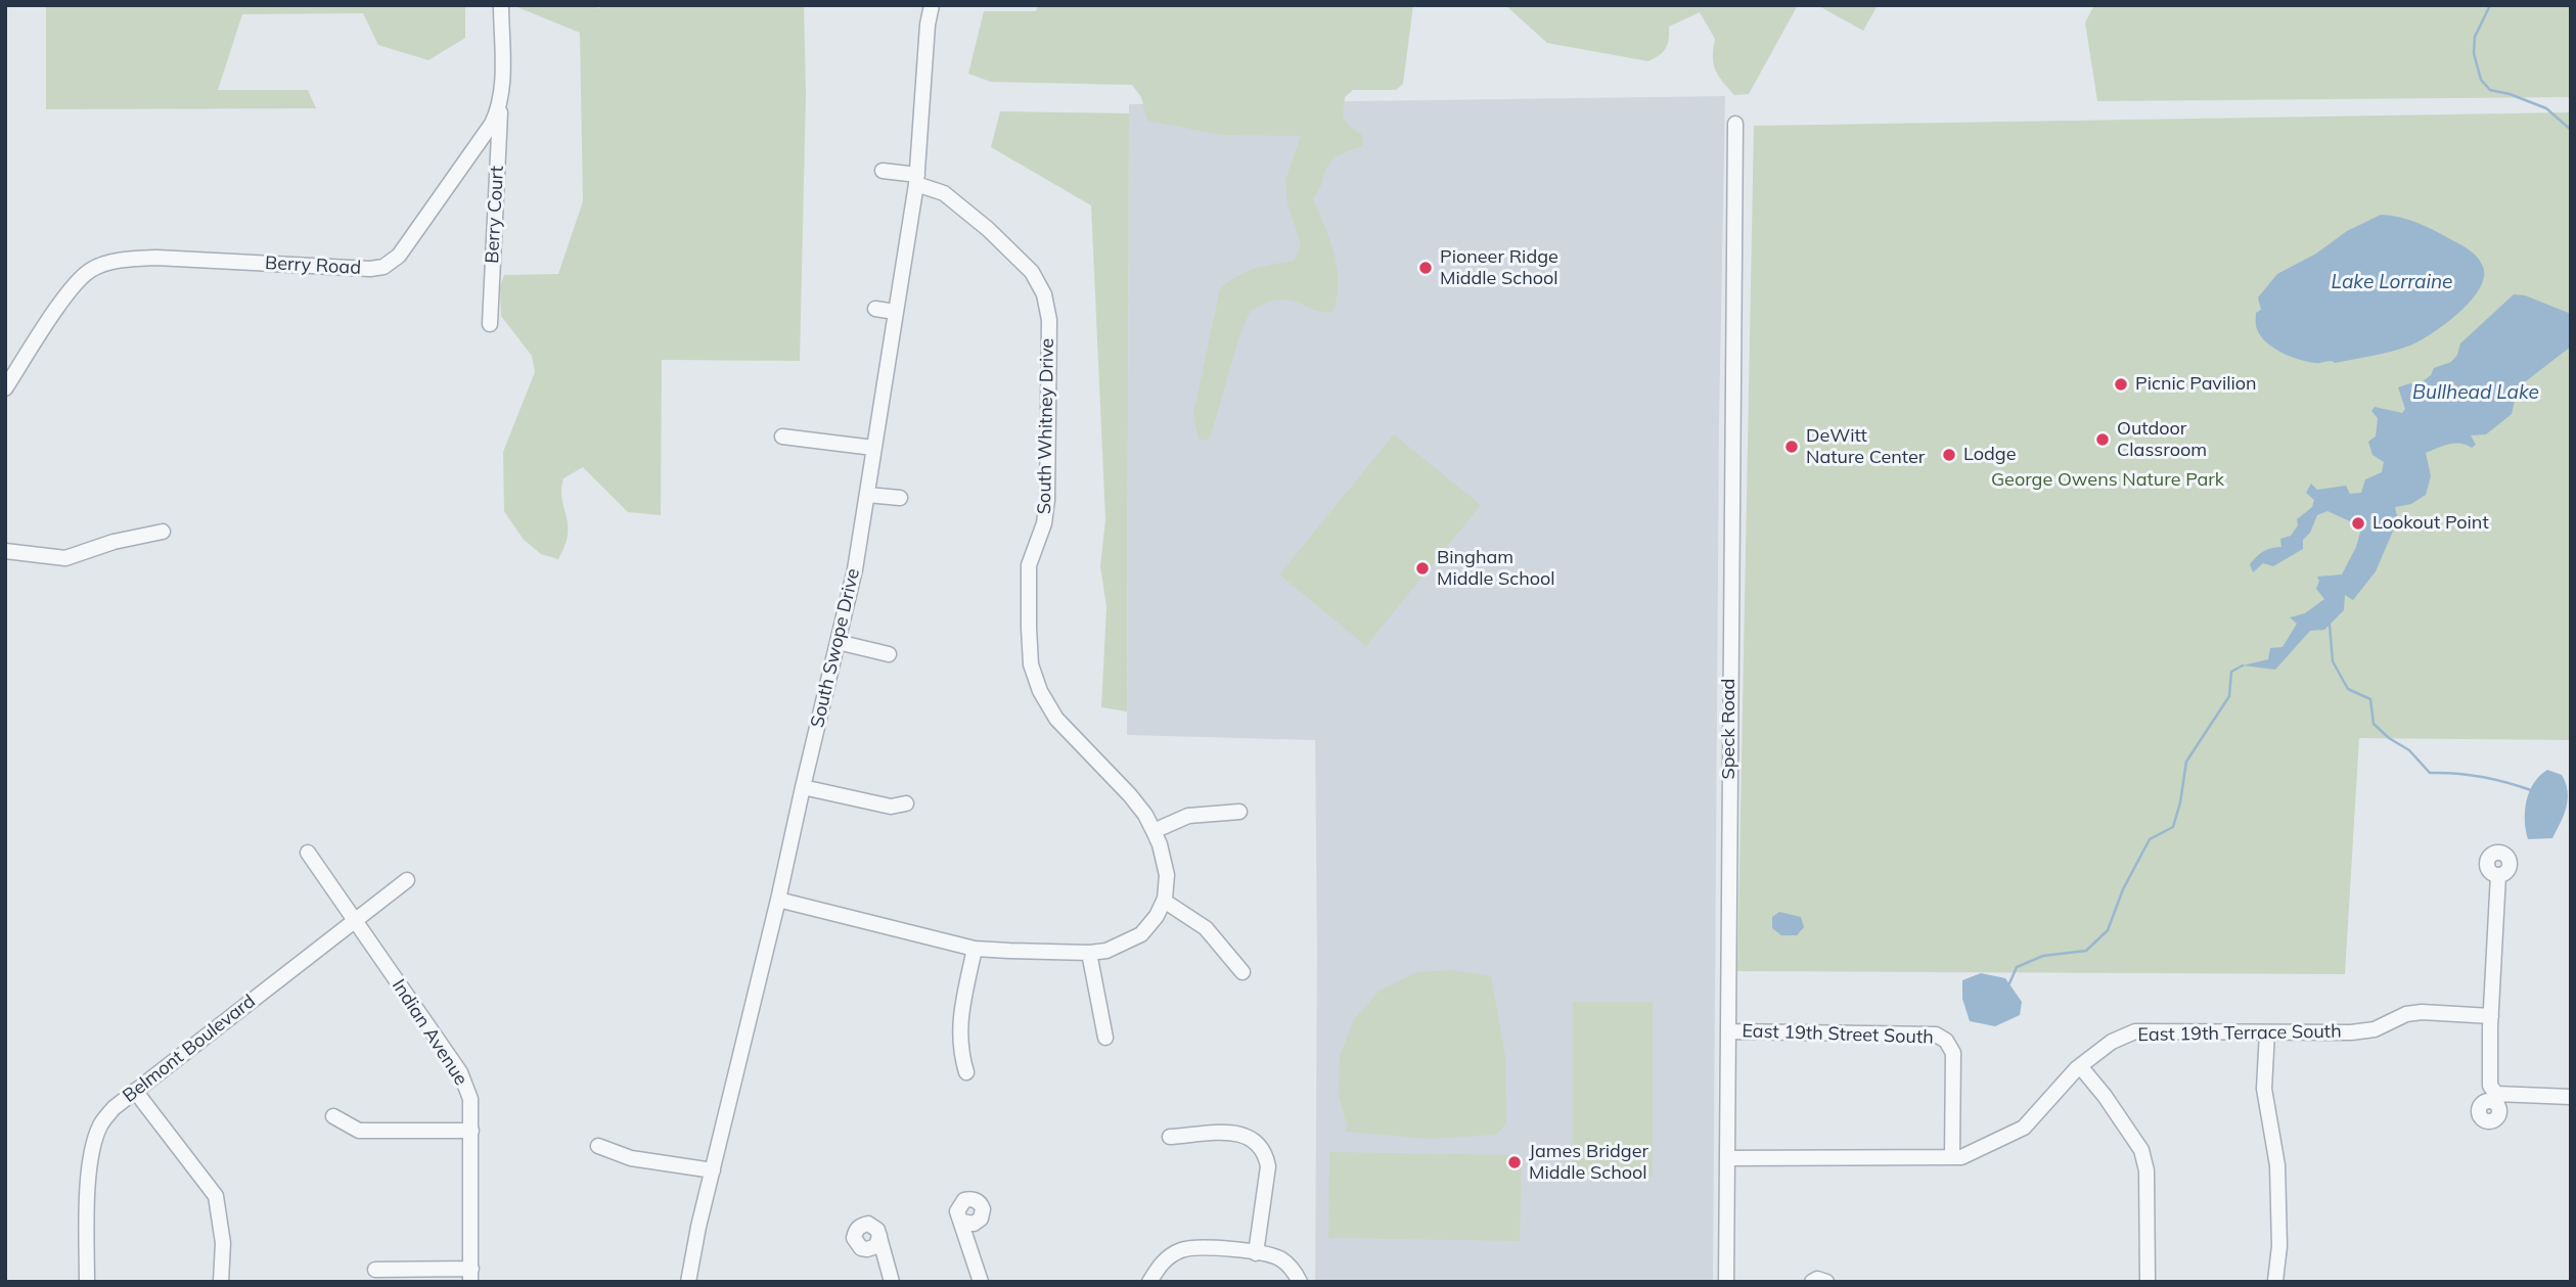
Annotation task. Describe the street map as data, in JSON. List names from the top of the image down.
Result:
{
  "streets": {
    "street": [
      "Berry Court",
      "Berry Road",
      "South Whitney Drive",
      "South Swope Drive",
      "Speck Road",
      "Indian Avenue",
      "East 19th Terrace South",
      "East 19th Street South",
      "Belmont Boulevard"
    ]
  },
  "crossings": [
    ["Berry Court", "Berry Road"],
    ["South Whitney Drive", "South Swope Drive"],
    ["Speck Road", "East 19th Terrace South"],
    ["Speck Road", "East 19th Street South"],
    ["Indian Avenue", "Belmont Boulevard"],
    ["East 19th Terrace South", "East 19th Street South"]
  ],
  "water": ["Lake Lorraine", "Bullhead Lake"],
  "parks": ["George Owens Nature Park"],
  "places": [
    "Pioneer Ridge Middle School",
    "Picnic Pavilion",
    "Outdoor Classroom",
    "DeWitt Nature Center",
    "Lodge",
    "Lookout Point",
    "Bingham Middle School",
    "James Bridger Middle School"
  ]
}
